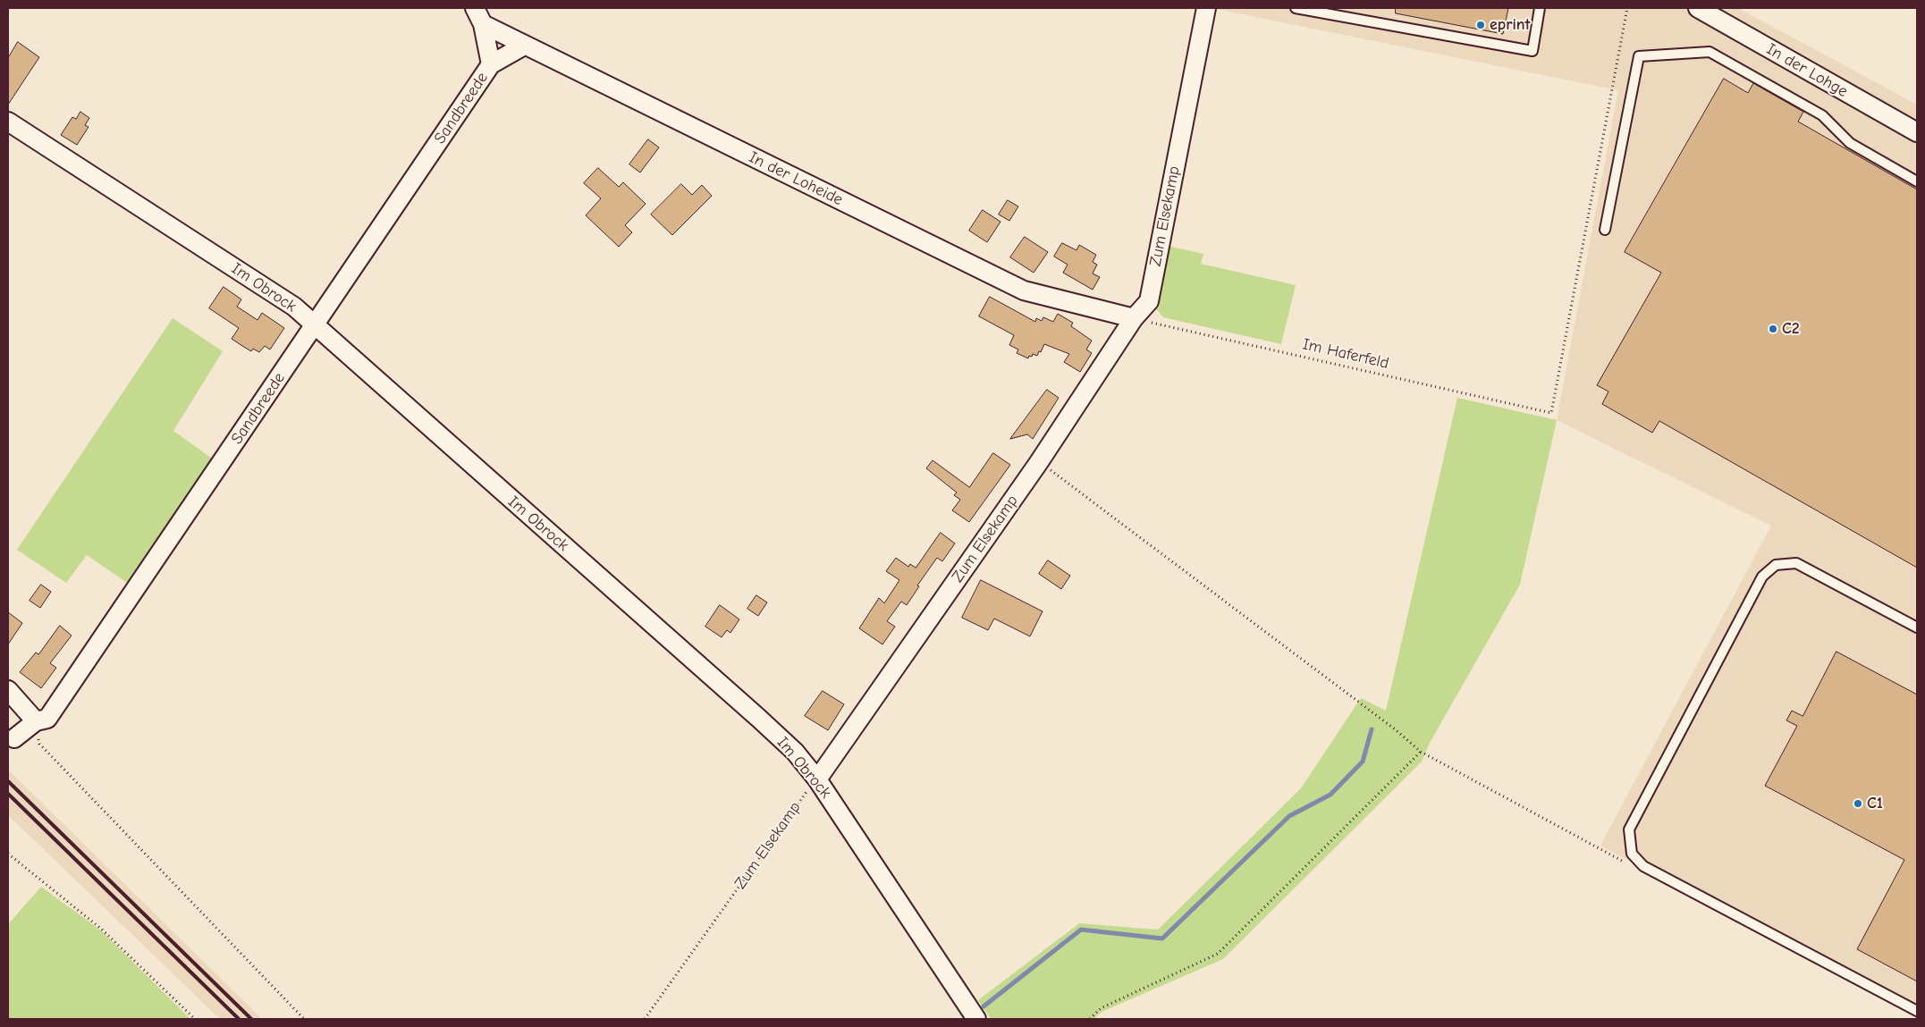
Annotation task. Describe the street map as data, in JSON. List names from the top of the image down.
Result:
{
  "streets": {
    "street": [
      "In der Lohge",
      "Sandbreede",
      "In der Loheide",
      "Zum Elsekamp",
      "Im Obrock"
    ],
    "path": ["Im Haferfeld"]
  },
  "crossings": [
    ["Sandbreede", "In der Loheide"],
    ["Sandbreede", "Im Obrock"],
    ["In der Loheide", "Zum Elsekamp"],
    ["In der Loheide", "Im Haferfeld"],
    ["Zum Elsekamp", "Im Obrock"],
    ["Zum Elsekamp", "Im Haferfeld"]
  ],
  "places": ["eprint", "C2", "C1"]
}
